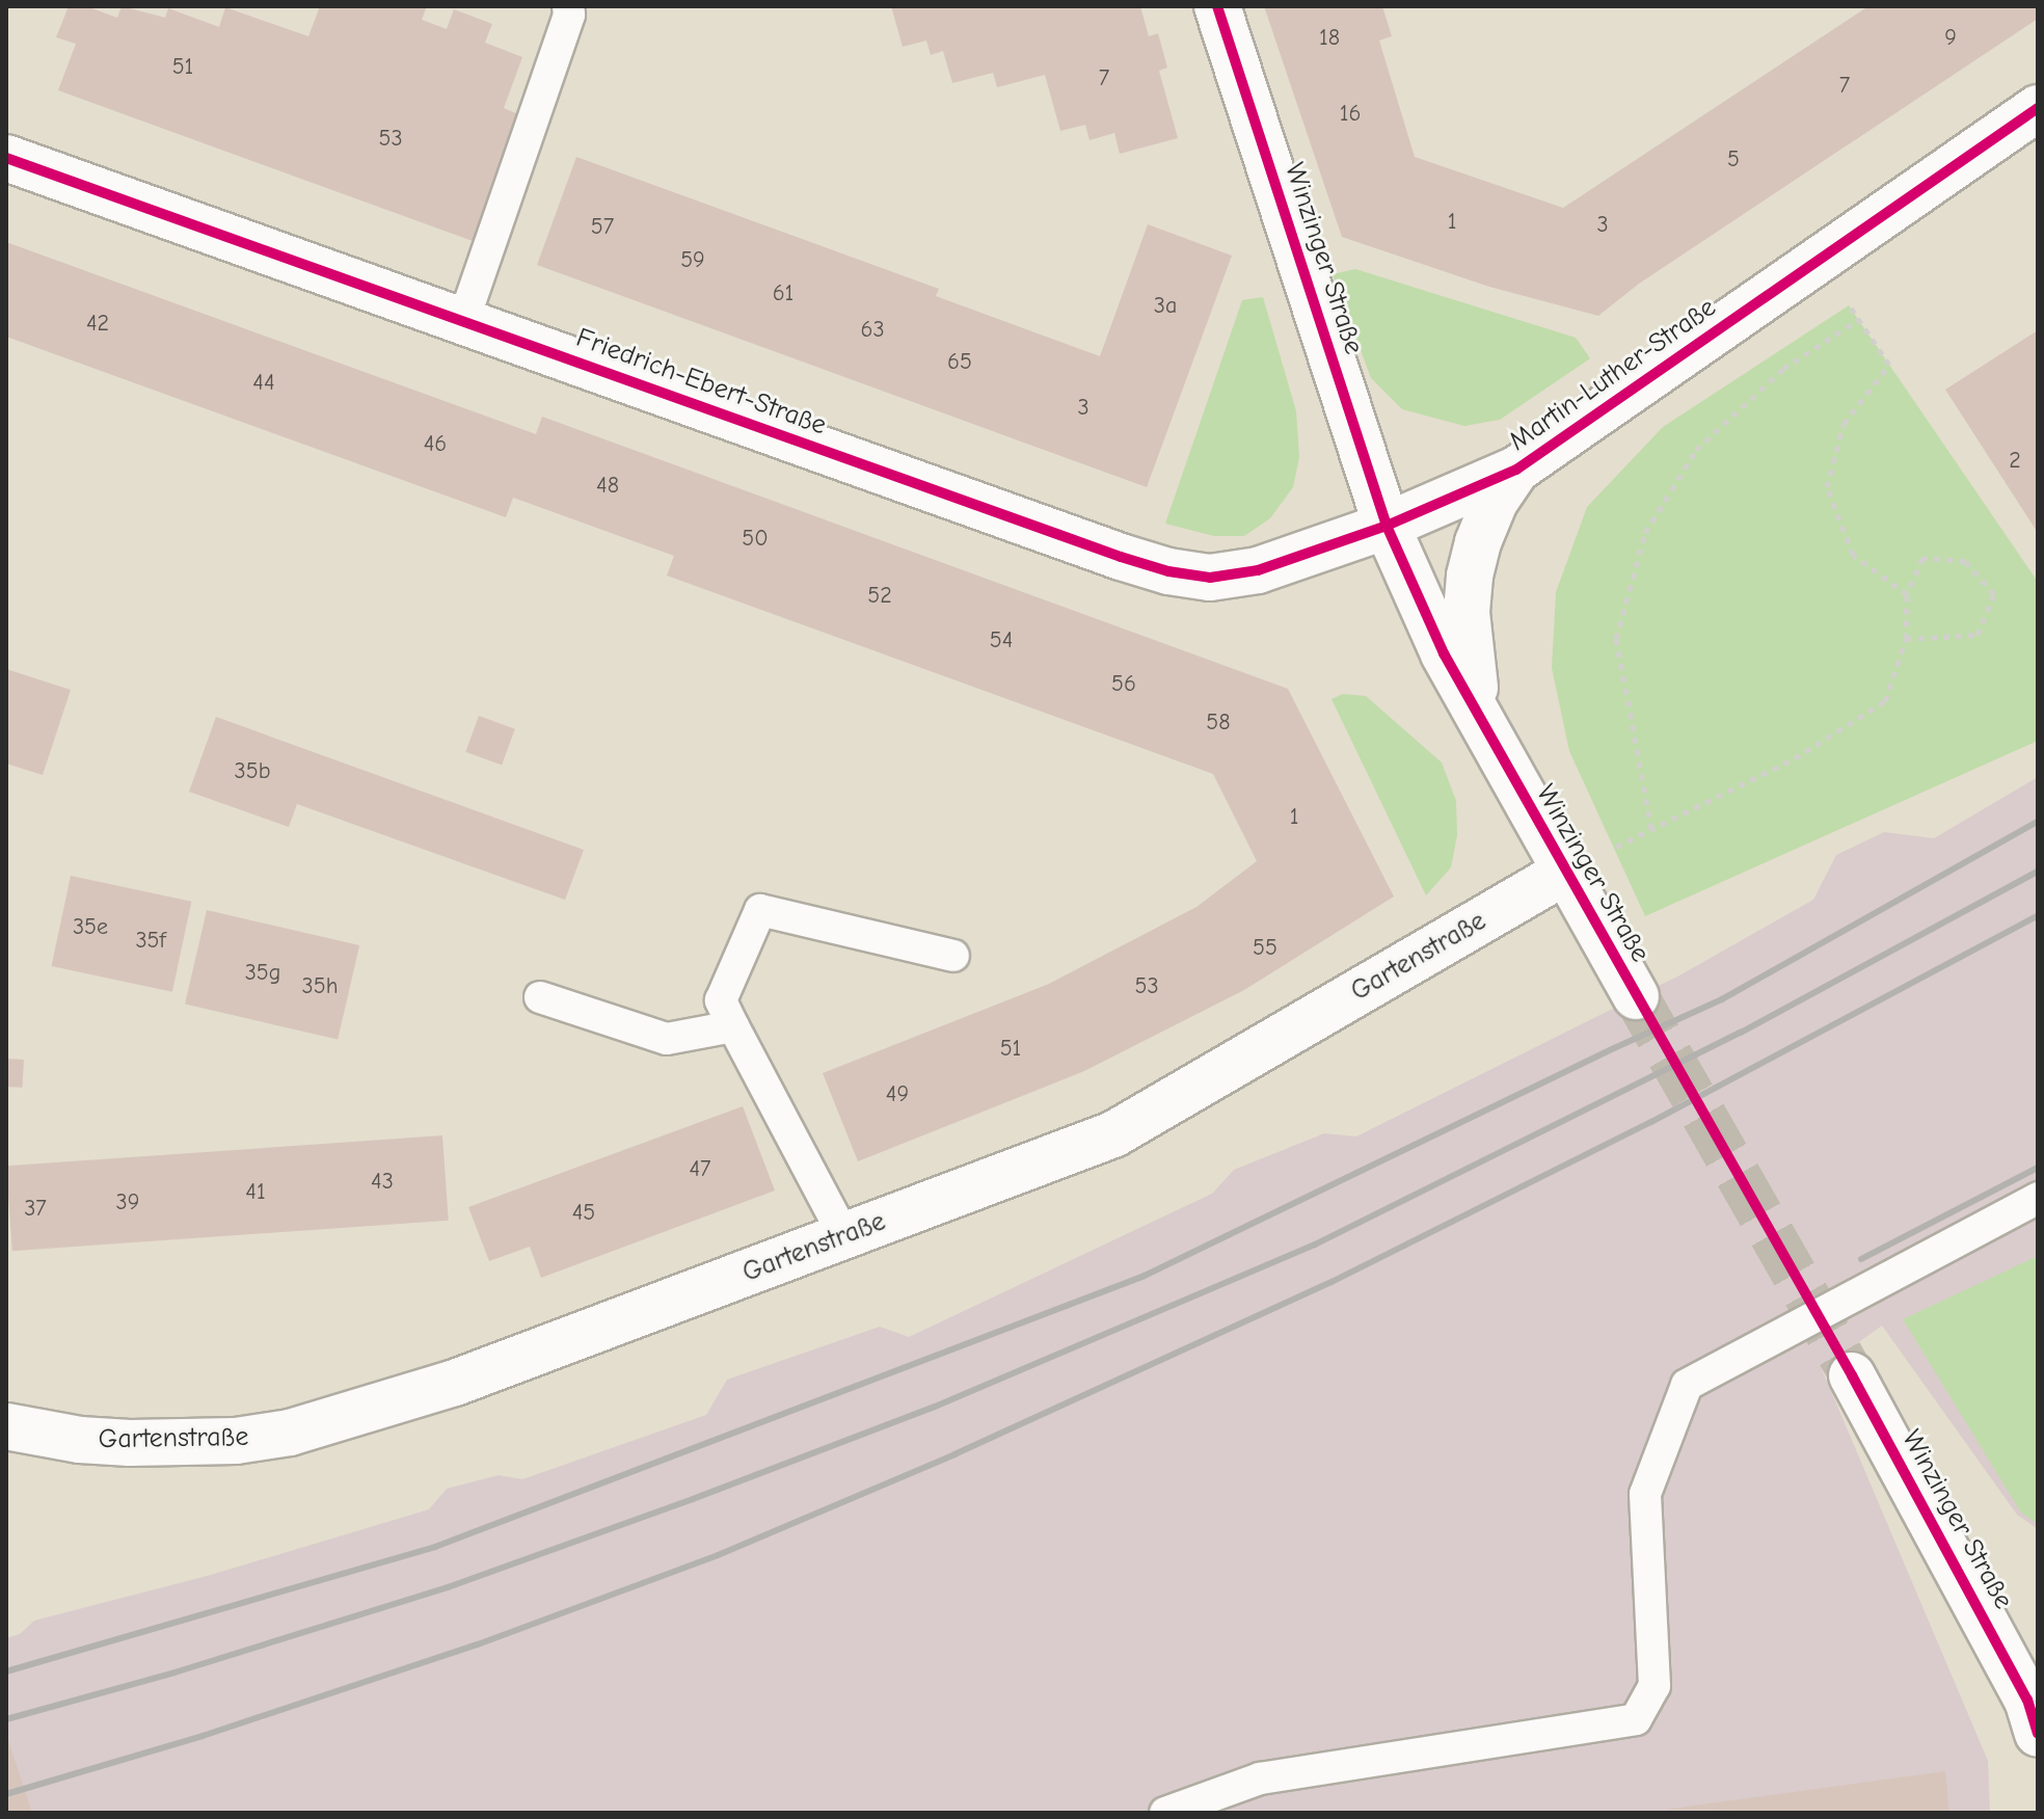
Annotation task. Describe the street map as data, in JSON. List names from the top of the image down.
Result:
{
  "streets": {
    "street": [
      "Winzinger Straße",
      "Martin-Luther-Straße",
      "Friedrich-Ebert-Straße",
      "Gartenstraße"
    ]
  },
  "crossings": [
    ["Winzinger Straße", "Martin-Luther-Straße"],
    ["Winzinger Straße", "Friedrich-Ebert-Straße"],
    ["Winzinger Straße", "Gartenstraße"],
    ["Martin-Luther-Straße", "Friedrich-Ebert-Straße"]
  ],
  "house_numbers": [
    "18",
    "9",
    "51",
    "7",
    "7",
    "16",
    "53",
    "5",
    "1",
    "3",
    "57",
    "59",
    "61",
    "3a",
    "42",
    "63",
    "65",
    "44",
    "3",
    "46",
    "2",
    "48",
    "50",
    "52",
    "54",
    "56",
    "58",
    "35b",
    "1",
    "35e",
    "35f",
    "55",
    "35g",
    "35h",
    "53",
    "51",
    "49",
    "47",
    "43",
    "41",
    "39",
    "37",
    "45"
  ]
}
